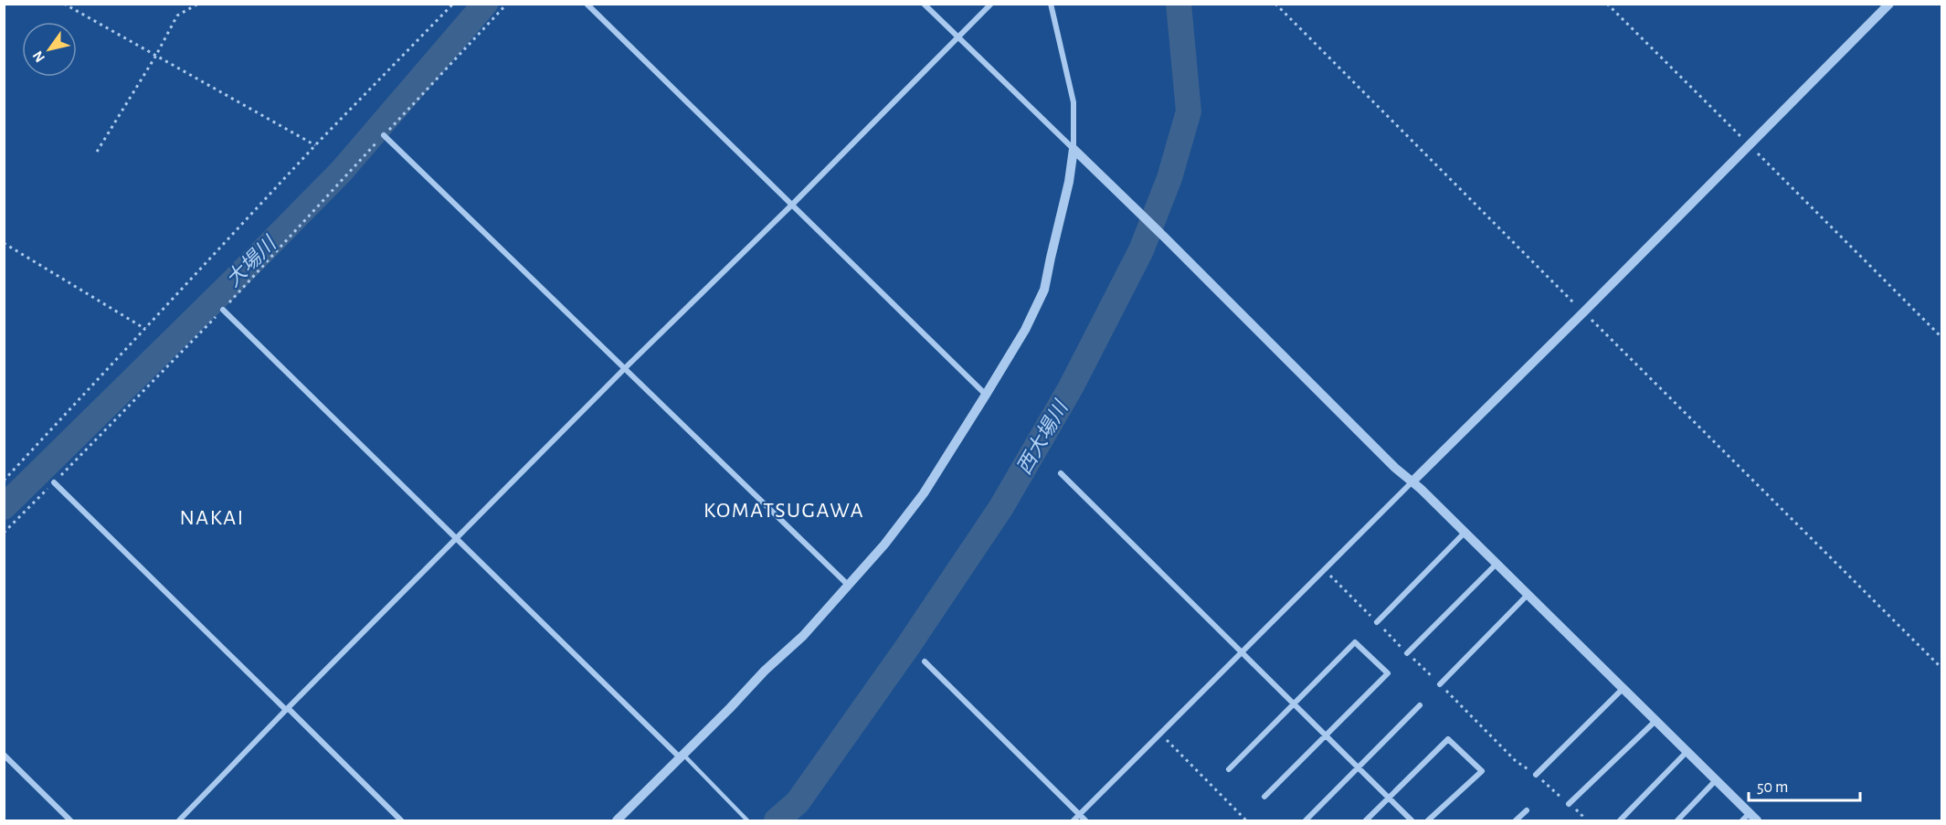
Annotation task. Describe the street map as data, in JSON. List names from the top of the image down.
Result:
{
  "districts": ["KOMATSUGAWA", "NAKAI"],
  "water": ["大場川", "西大場川"],
  "scale_bar": "50 m",
  "north": "bottom left"
}
